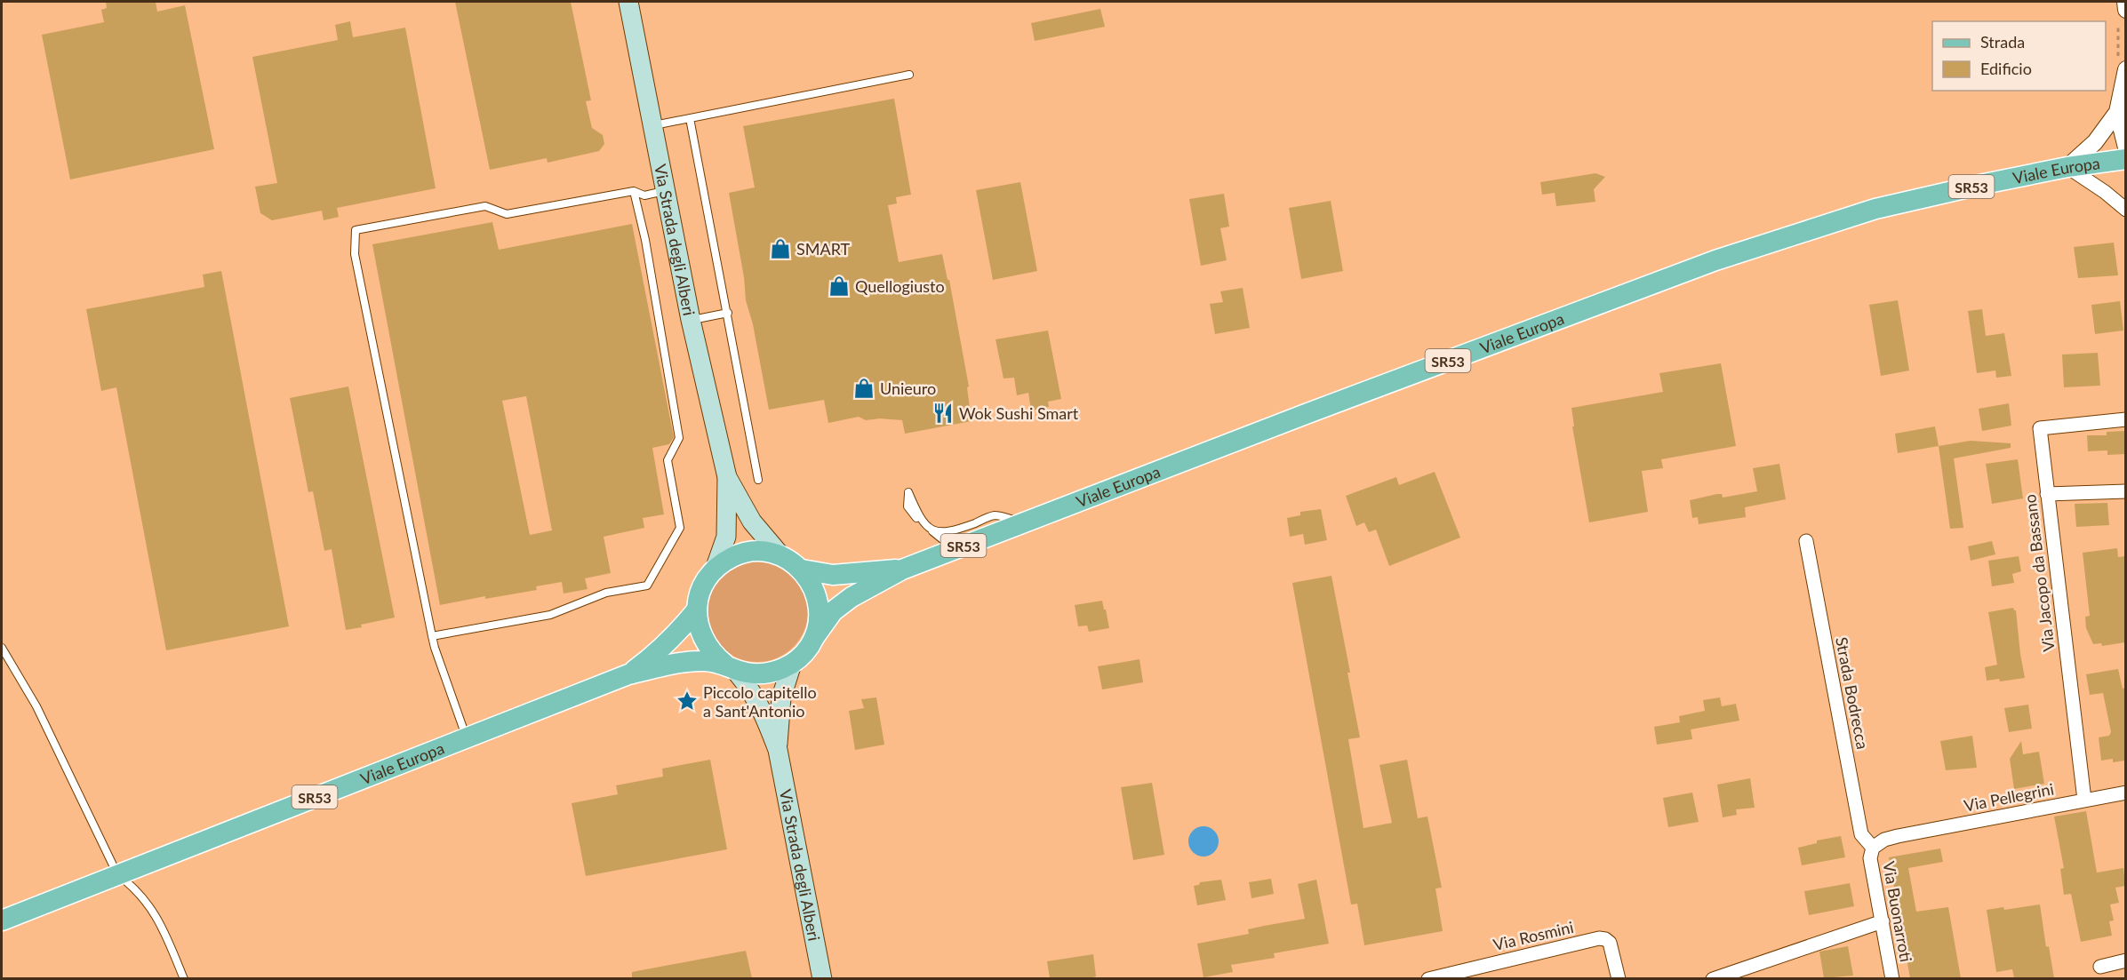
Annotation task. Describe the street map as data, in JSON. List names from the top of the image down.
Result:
{
  "streets": {
    "main road": ["Viale Europa", "SR53", "Via Strada degli Alberi"],
    "street": [
      "Via Jacopo da Bassano",
      "Strada Bodrecca",
      "Via Pellegrini",
      "Via Buonarroti",
      "Via Rosmini"
    ]
  },
  "crossings": [
    ["Viale Europa", "Via Strada degli Alberi"],
    ["Via Jacopo da Bassano", "Via Pellegrini"],
    ["Strada Bodrecca", "Via Buonarroti"],
    ["Via Pellegrini", "Via Buonarroti"]
  ],
  "places": {
    "shop": ["SMART", "Quellogiusto", "Unieuro"],
    "restaurant": ["Wok Sushi Smart"],
    "place": ["Piccolo capitello a Sant'Antonio"]
  },
  "legend": ["Strada", "Edificio"]
}
